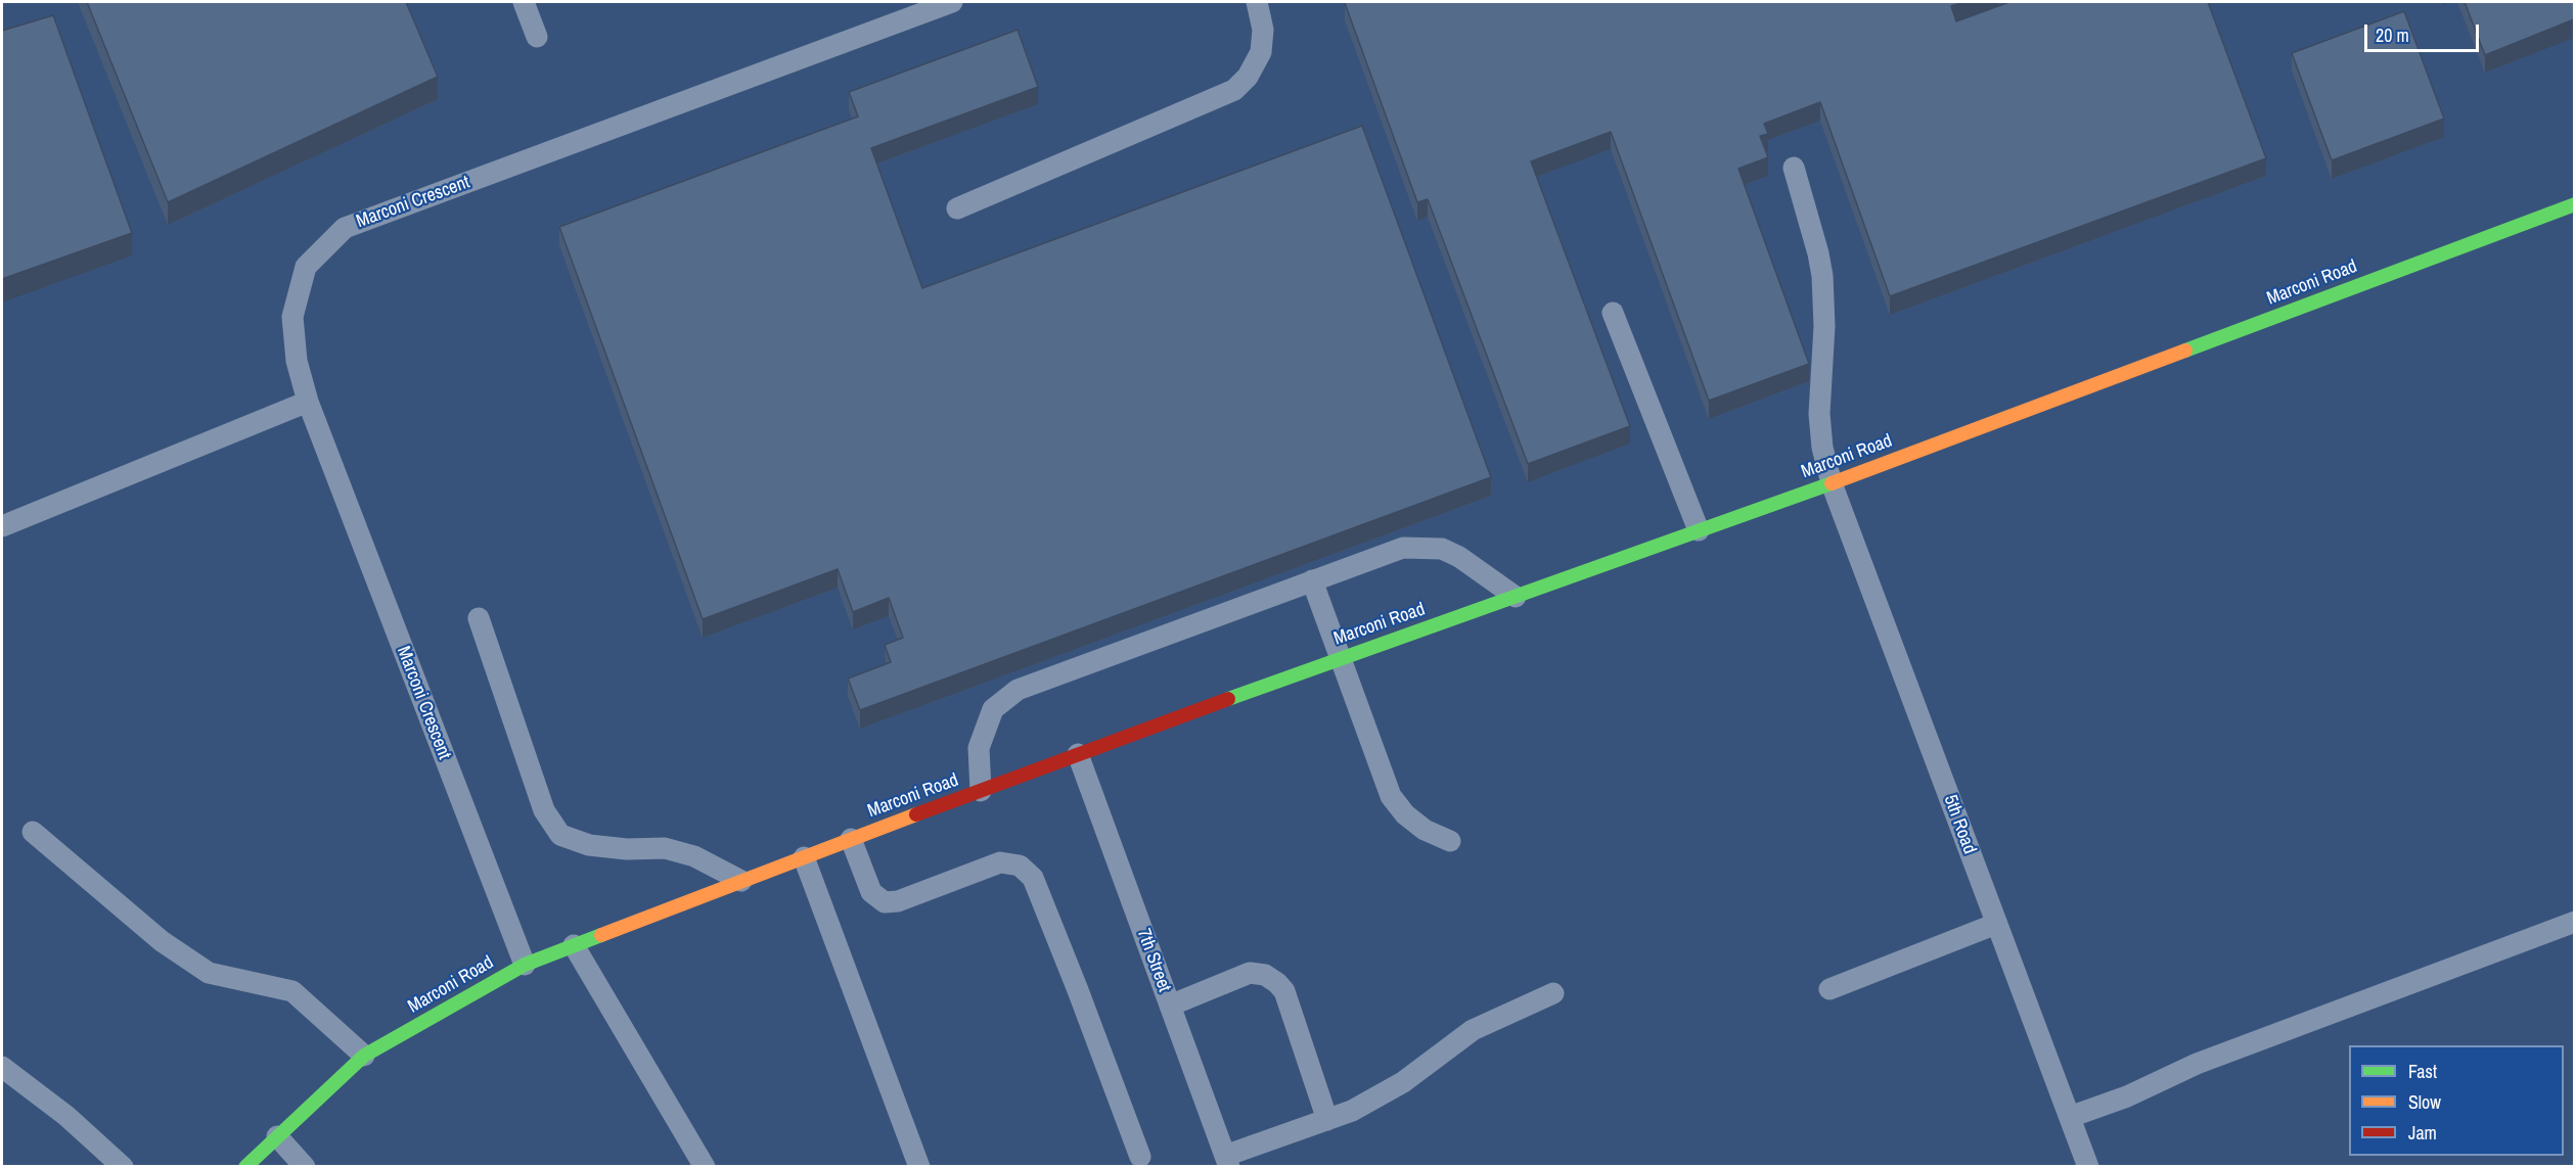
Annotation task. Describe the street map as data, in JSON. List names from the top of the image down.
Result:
{
  "streets": {
    "street": ["Marconi Road"],
    "lane": ["Marconi Crescent", "5th Road", "7th Street"]
  },
  "crossings": [
    ["Marconi Crescent", "Marconi Road"],
    ["Marconi Road", "5th Road"],
    ["Marconi Road", "7th Street"]
  ],
  "legend": ["Fast", "Slow", "Jam"],
  "scale_bar": "20 m"
}
